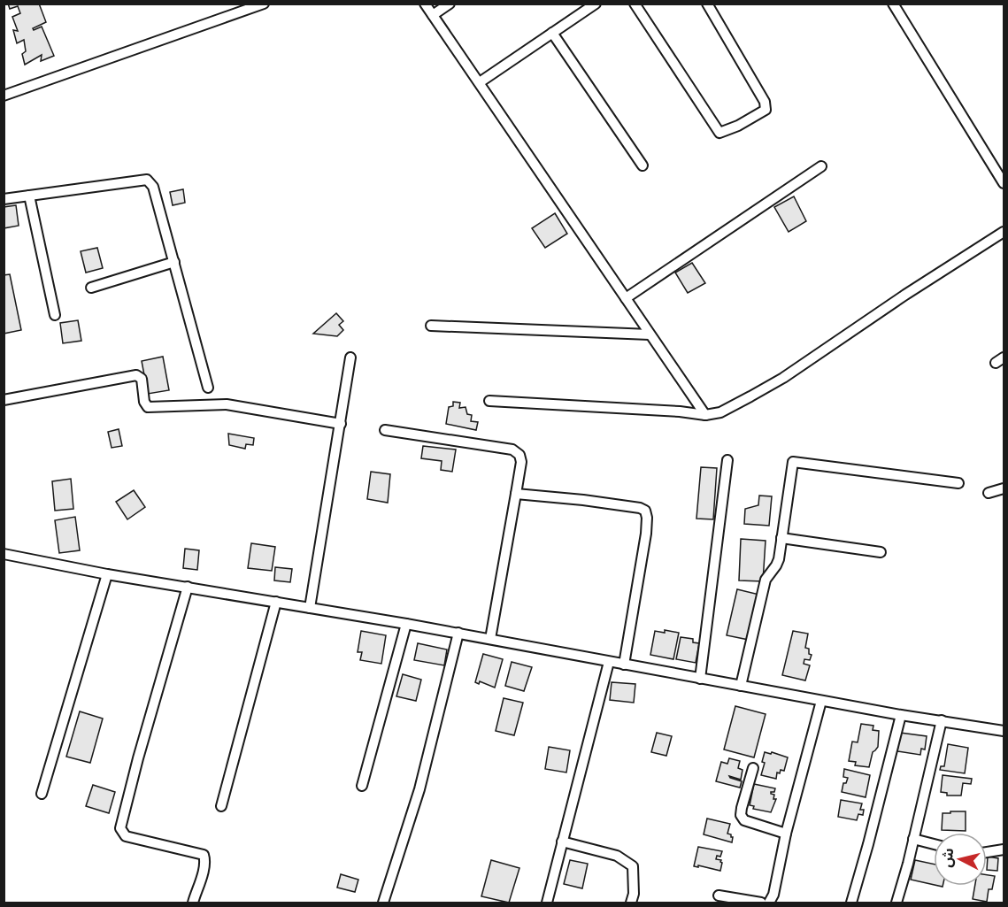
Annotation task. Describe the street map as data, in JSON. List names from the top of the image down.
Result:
{
  "north": "left"
}
